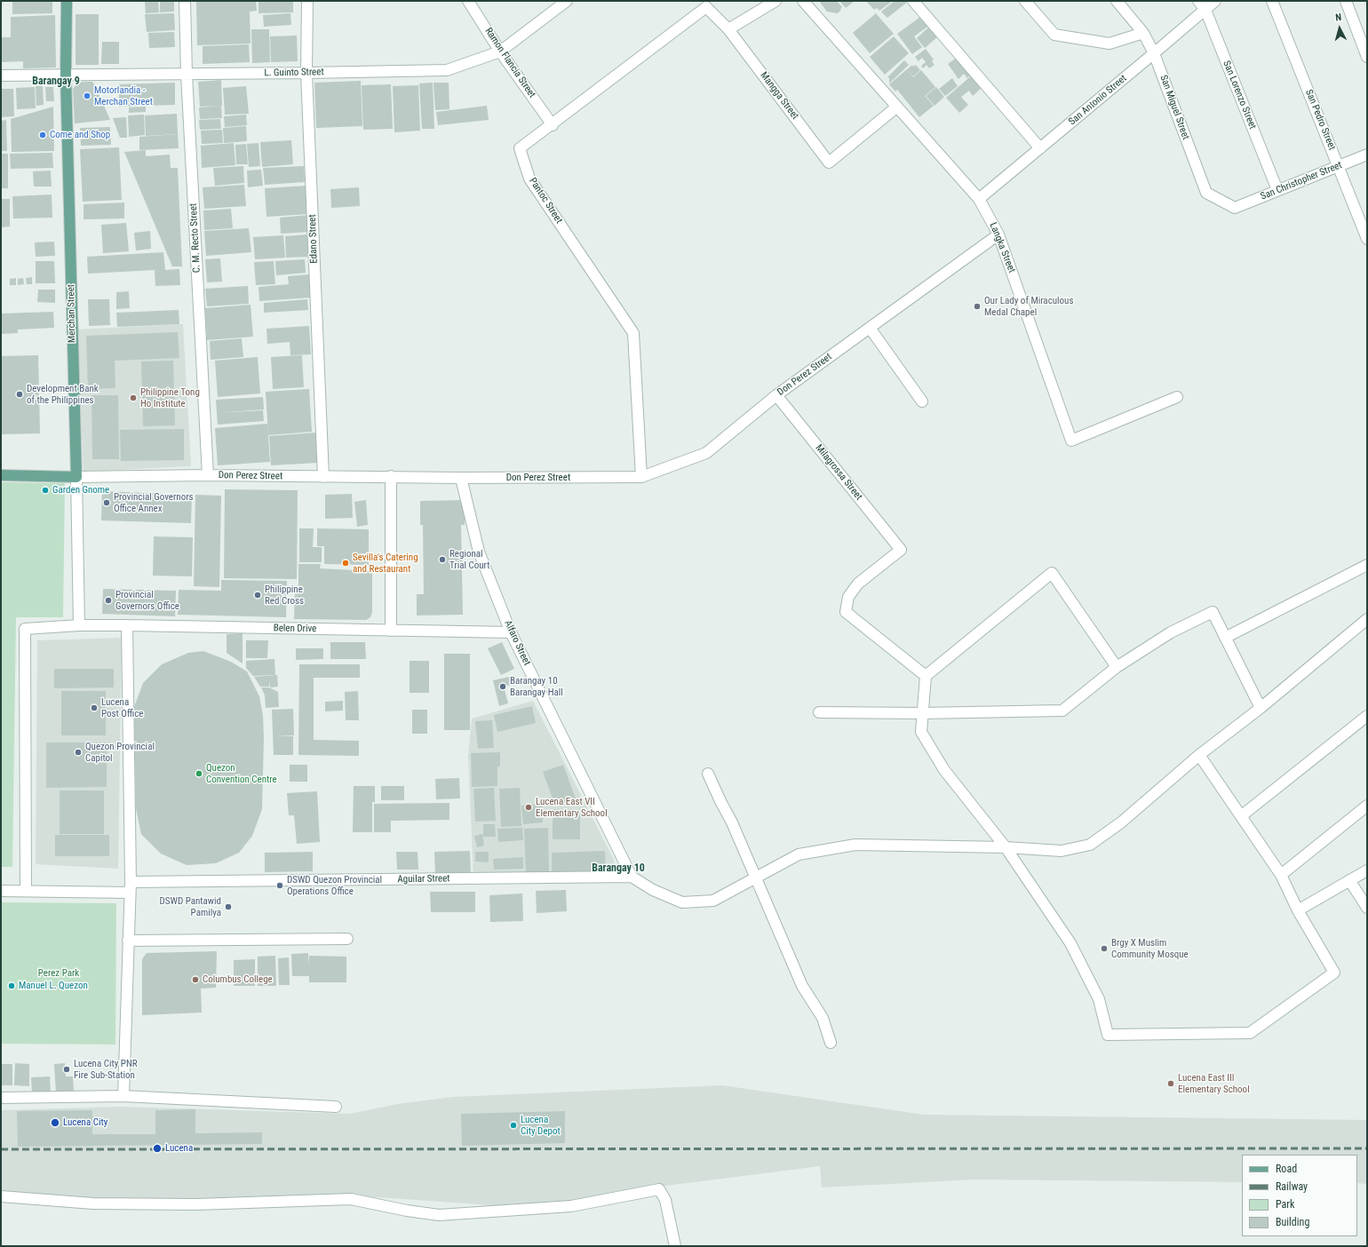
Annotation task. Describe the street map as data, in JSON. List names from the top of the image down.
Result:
{
  "streets": {
    "main road": ["Merchan Street", "Don Perez Street"],
    "street": [
      "Ramon Flancia Street",
      "L. Guinto Street",
      "San Lorenzo Street",
      "Mangga Street",
      "San Antonio Street",
      "San Miguel Street",
      "San Pedro Street",
      "San Christopher Street",
      "Pantoc Street",
      "C. M. Recto Street",
      "Edano Street",
      "Langka Street",
      "Milagrossa Street",
      "Belen Drive",
      "Alfaro Street",
      "Aguilar Street"
    ]
  },
  "crossings": [
    ["Ramon Flancia Street", "L. Guinto Street"],
    ["Ramon Flancia Street", "Pantoc Street"],
    ["L. Guinto Street", "C. M. Recto Street"],
    ["L. Guinto Street", "Edano Street"],
    ["L. Guinto Street", "Merchan Street"],
    ["San Lorenzo Street", "San Antonio Street"],
    ["San Lorenzo Street", "San Christopher Street"],
    ["Mangga Street", "Pantoc Street"],
    ["Mangga Street", "Langka Street"],
    ["San Antonio Street", "San Miguel Street"],
    ["San Antonio Street", "Langka Street"],
    ["San Miguel Street", "San Christopher Street"],
    ["San Pedro Street", "San Christopher Street"],
    ["Pantoc Street", "Don Perez Street"],
    ["C. M. Recto Street", "Don Perez Street"],
    ["Edano Street", "Don Perez Street"],
    ["Langka Street", "Don Perez Street"],
    ["Merchan Street", "Don Perez Street"],
    ["Merchan Street", "Belen Drive"],
    ["Don Perez Street", "Milagrossa Street"],
    ["Don Perez Street", "Alfaro Street"],
    ["Belen Drive", "Alfaro Street"],
    ["Alfaro Street", "Aguilar Street"]
  ],
  "districts": ["Barangay 9", "Barangay 10"],
  "parks": ["Perez Park"],
  "places": [
    "Motorlandia - Merchan Street",
    "Come and Shop",
    "Our Lady of Miraculous Medal Chapel",
    "Development Bank of the Philippines",
    "Philippine Tong Ho Institute",
    "Garden Gnome",
    "Provincial Governors Office Annex",
    "Regional Trial Court",
    "Sevilla's Catering and Restaurant",
    "Philippine Red Cross",
    "Provincial Governors Office",
    "Barangay 10 Barangay Hall",
    "Lucena Post Office",
    "Quezon Provincial Capitol",
    "Quezon Convention Centre",
    "Lucena East VII Elementary School",
    "DSWD Quezon Provincial Operations Office",
    "DSWD Pantawid Pamilya",
    "Brgy X Muslim Community Mosque",
    "Columbus College",
    "Manuel L. Quezon",
    "Lucena City PNR Fire Sub-Station",
    "Lucena East III Elementary School",
    "Lucena City",
    "Lucena City Depot",
    "Lucena"
  ],
  "legend": [
    "Road",
    "Railway",
    "Park",
    "Building"
  ],
  "north": "top"
}
